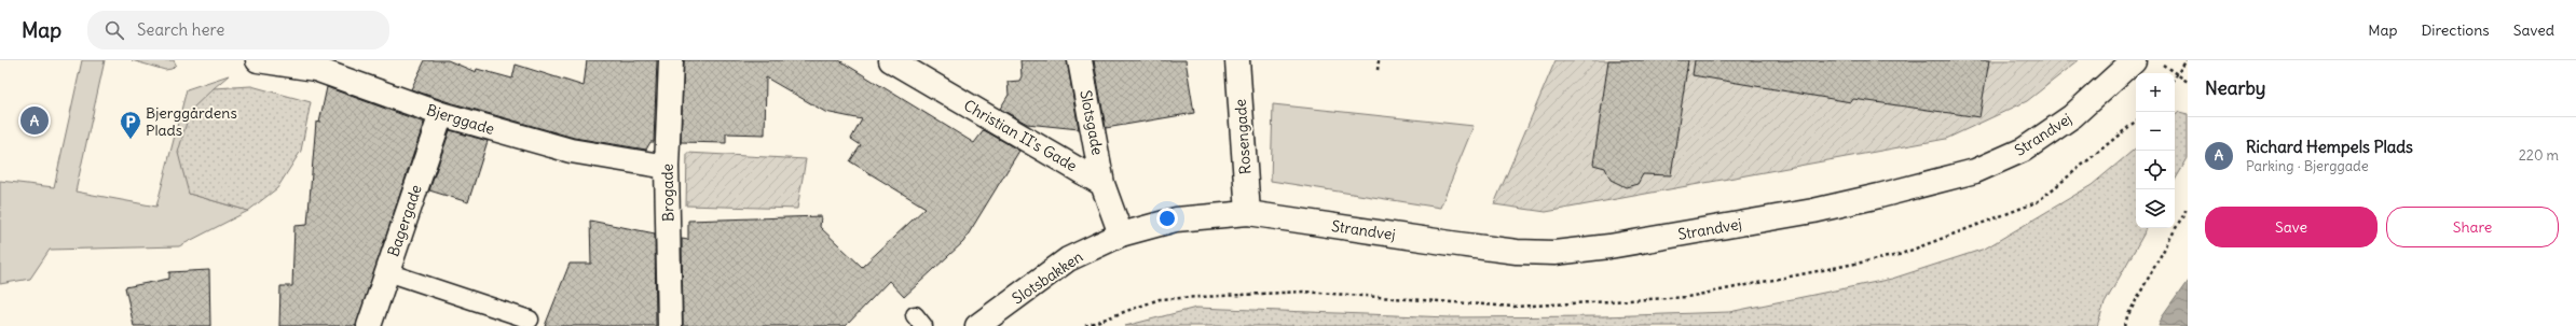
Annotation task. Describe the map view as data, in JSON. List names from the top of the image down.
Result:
{
  "streets": {
    "street": [
      "Bjerggade",
      "Slotsgade",
      "Strandvej",
      "Christian II's Gade",
      "Rosengade",
      "Brogade",
      "Bagergade",
      "Slotsbakken"
    ]
  },
  "crossings": [
    ["Bjerggade", "Brogade"],
    ["Bjerggade", "Bagergade"],
    ["Slotsgade", "Christian II's Gade"],
    ["Strandvej", "Rosengade"],
    ["Strandvej", "Slotsbakken"],
    ["Rosengade", "Slotsbakken"]
  ],
  "places": {
    "parking": ["Bjerggårdens Plads"]
  },
  "page": {
    "header": "Map",
    "search": "Search here",
    "nav": ["Map", "Directions", "Saved"],
    "heading": "Nearby",
    "map_buttons": ["+", "−"],
    "pins": "A",
    "list": [
      {
        "mark": "A",
        "name": "Richard Hempels Plads",
        "note": "Parking · Bjerggade",
        "value": "220 m"
      }
    ],
    "buttons": ["Save", "Share"]
  }
}
